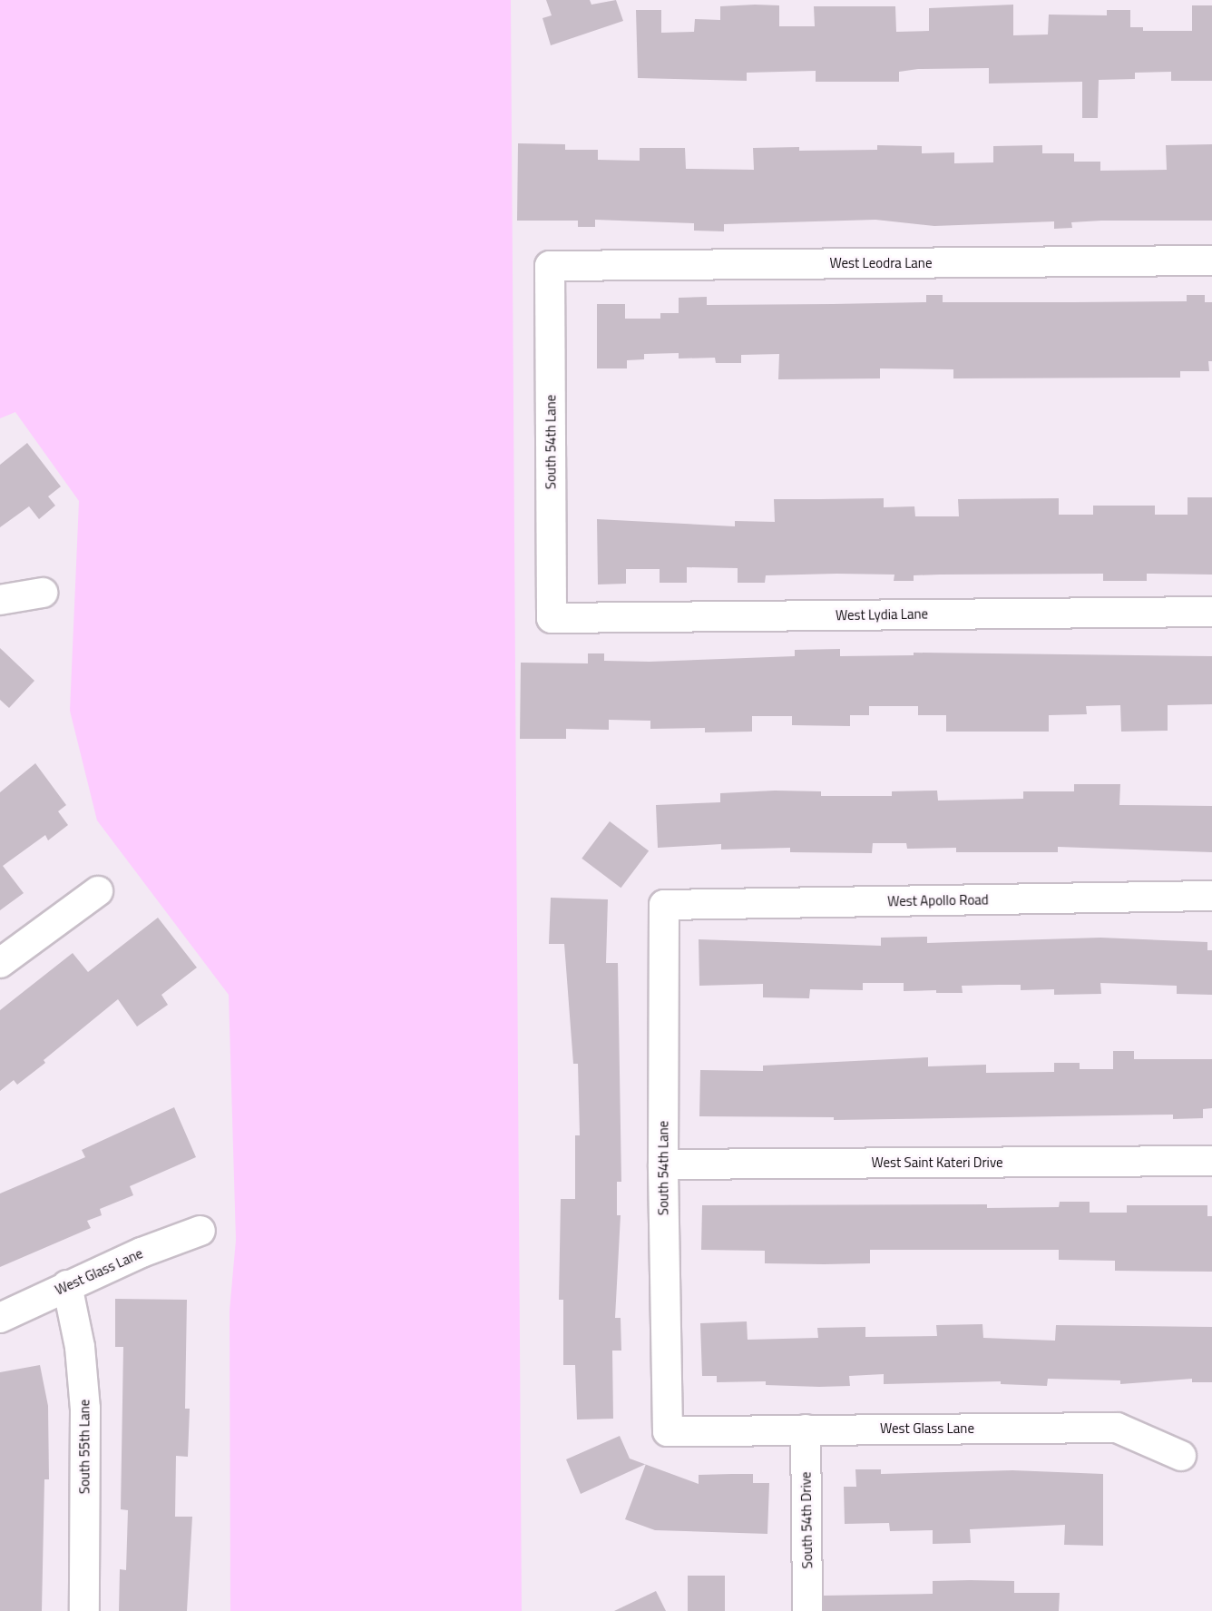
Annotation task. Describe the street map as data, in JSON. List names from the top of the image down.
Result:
{
  "streets": {
    "street": [
      "West Leodra Lane",
      "South 54th Lane",
      "West Lydia Lane",
      "West Apollo Road",
      "West Saint Kateri Drive",
      "West Glass Lane",
      "South 55th Lane",
      "South 54th Drive"
    ]
  },
  "crossings": [
    ["West Leodra Lane", "South 54th Lane"],
    ["South 54th Lane", "West Lydia Lane"],
    ["South 54th Lane", "West Apollo Road"],
    ["South 54th Lane", "West Saint Kateri Drive"],
    ["South 54th Lane", "West Glass Lane"],
    ["West Glass Lane", "South 55th Lane"],
    ["West Glass Lane", "South 54th Drive"]
  ]
}
